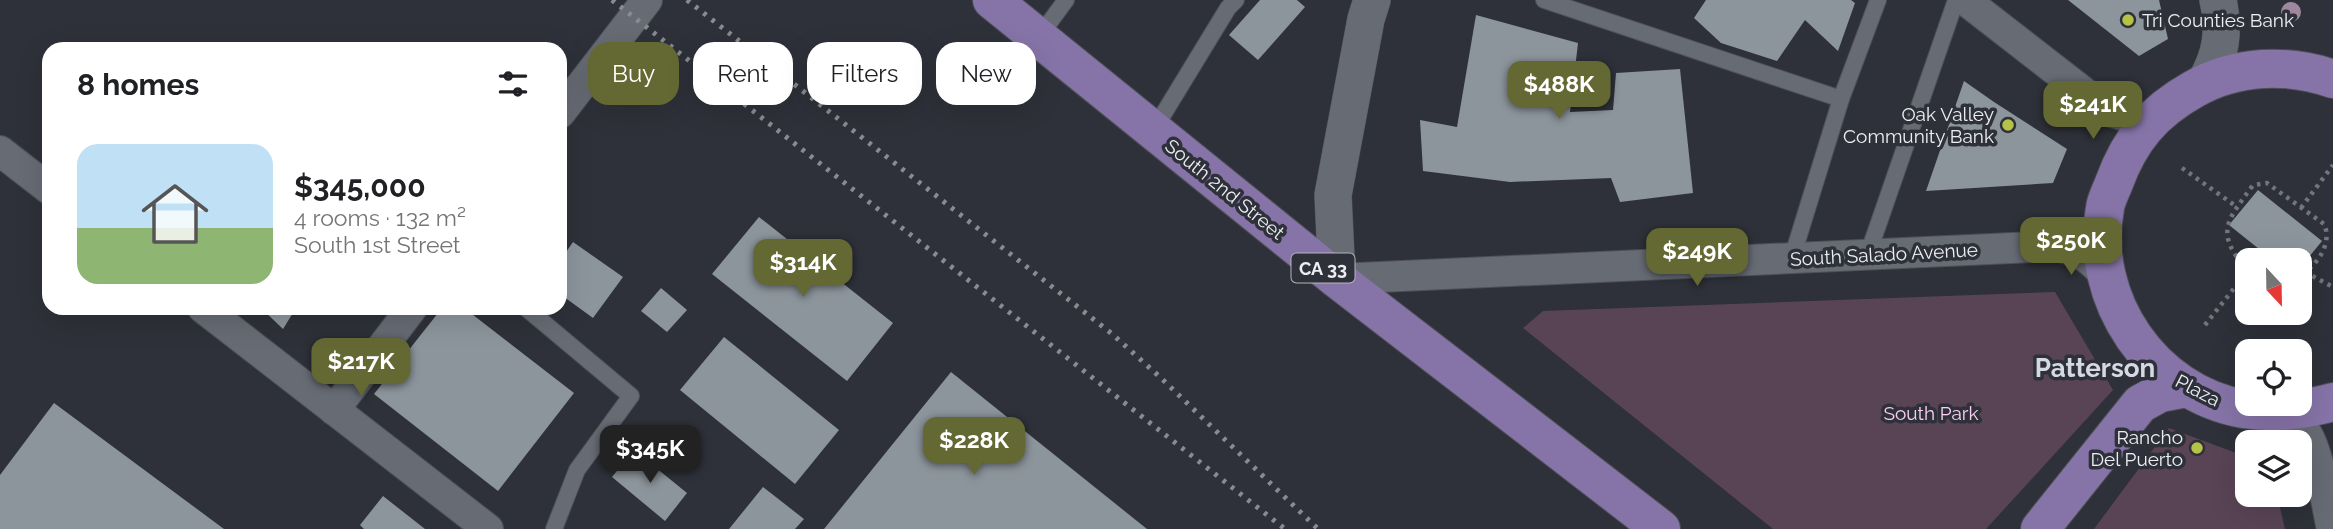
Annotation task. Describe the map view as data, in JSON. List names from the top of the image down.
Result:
{
  "streets": {
    "main road": ["South 2nd Street", "CA 33", "Plaza"],
    "street": ["South Salado Avenue"]
  },
  "crossings": [
    ["South 2nd Street", "South Salado Avenue"],
    ["South Salado Avenue", "Plaza"]
  ],
  "districts": ["Patterson"],
  "parks": ["South Park"],
  "places": ["Tri Counties Bank", "Oak Valley Community Bank", "Rancho Del Puerto"],
  "north": "bottom",
  "page": {
    "chip": [
      "Buy",
      "Rent",
      "Filters",
      "New"
    ],
    "heading": "8 homes",
    "price": [
      "$488K",
      "$241K",
      "$250K",
      "$249K",
      "$314K",
      "$217K",
      "$228K",
      "$345K"
    ],
    "list": [
      {
        "name": "$345,000",
        "note": "4 rooms · 132 m² · South 1st Street"
      }
    ]
  }
}
